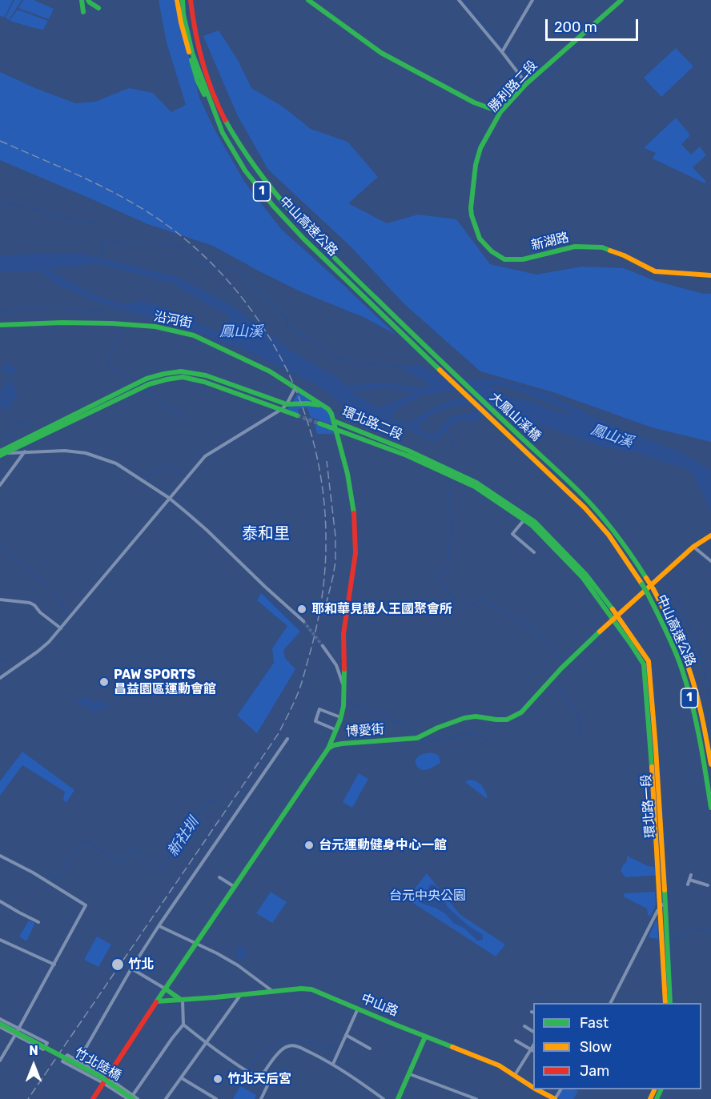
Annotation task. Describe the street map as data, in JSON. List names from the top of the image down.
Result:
{
  "streets": {
    "main road": [
      "勝利路二段",
      "1",
      "中山高速公路",
      "新湖路",
      "沿河街",
      "大鳳山溪橋",
      "環北路二段",
      "博愛街",
      "環北路一段",
      "中山路",
      "竹北陸橋"
    ]
  },
  "crossings": [
    ["勝利路二段", "新湖路"],
    ["中山高速公路", "大鳳山溪橋"],
    ["沿河街", "環北路二段"],
    ["環北路二段", "博愛街"],
    ["環北路二段", "環北路一段"],
    ["博愛街", "環北路一段"]
  ],
  "districts": ["泰和里"],
  "water": ["鳳山溪", "新社圳"],
  "parks": ["台元中央公園"],
  "places": [
    "耶和華見證人王國聚會所",
    "PAW SPORTS 昌益園區運動會館",
    "台元運動健身中心一館",
    "竹北",
    "竹北天后宮"
  ],
  "legend": ["Fast", "Slow", "Jam"],
  "scale_bar": "200 m",
  "north": "top"
}
